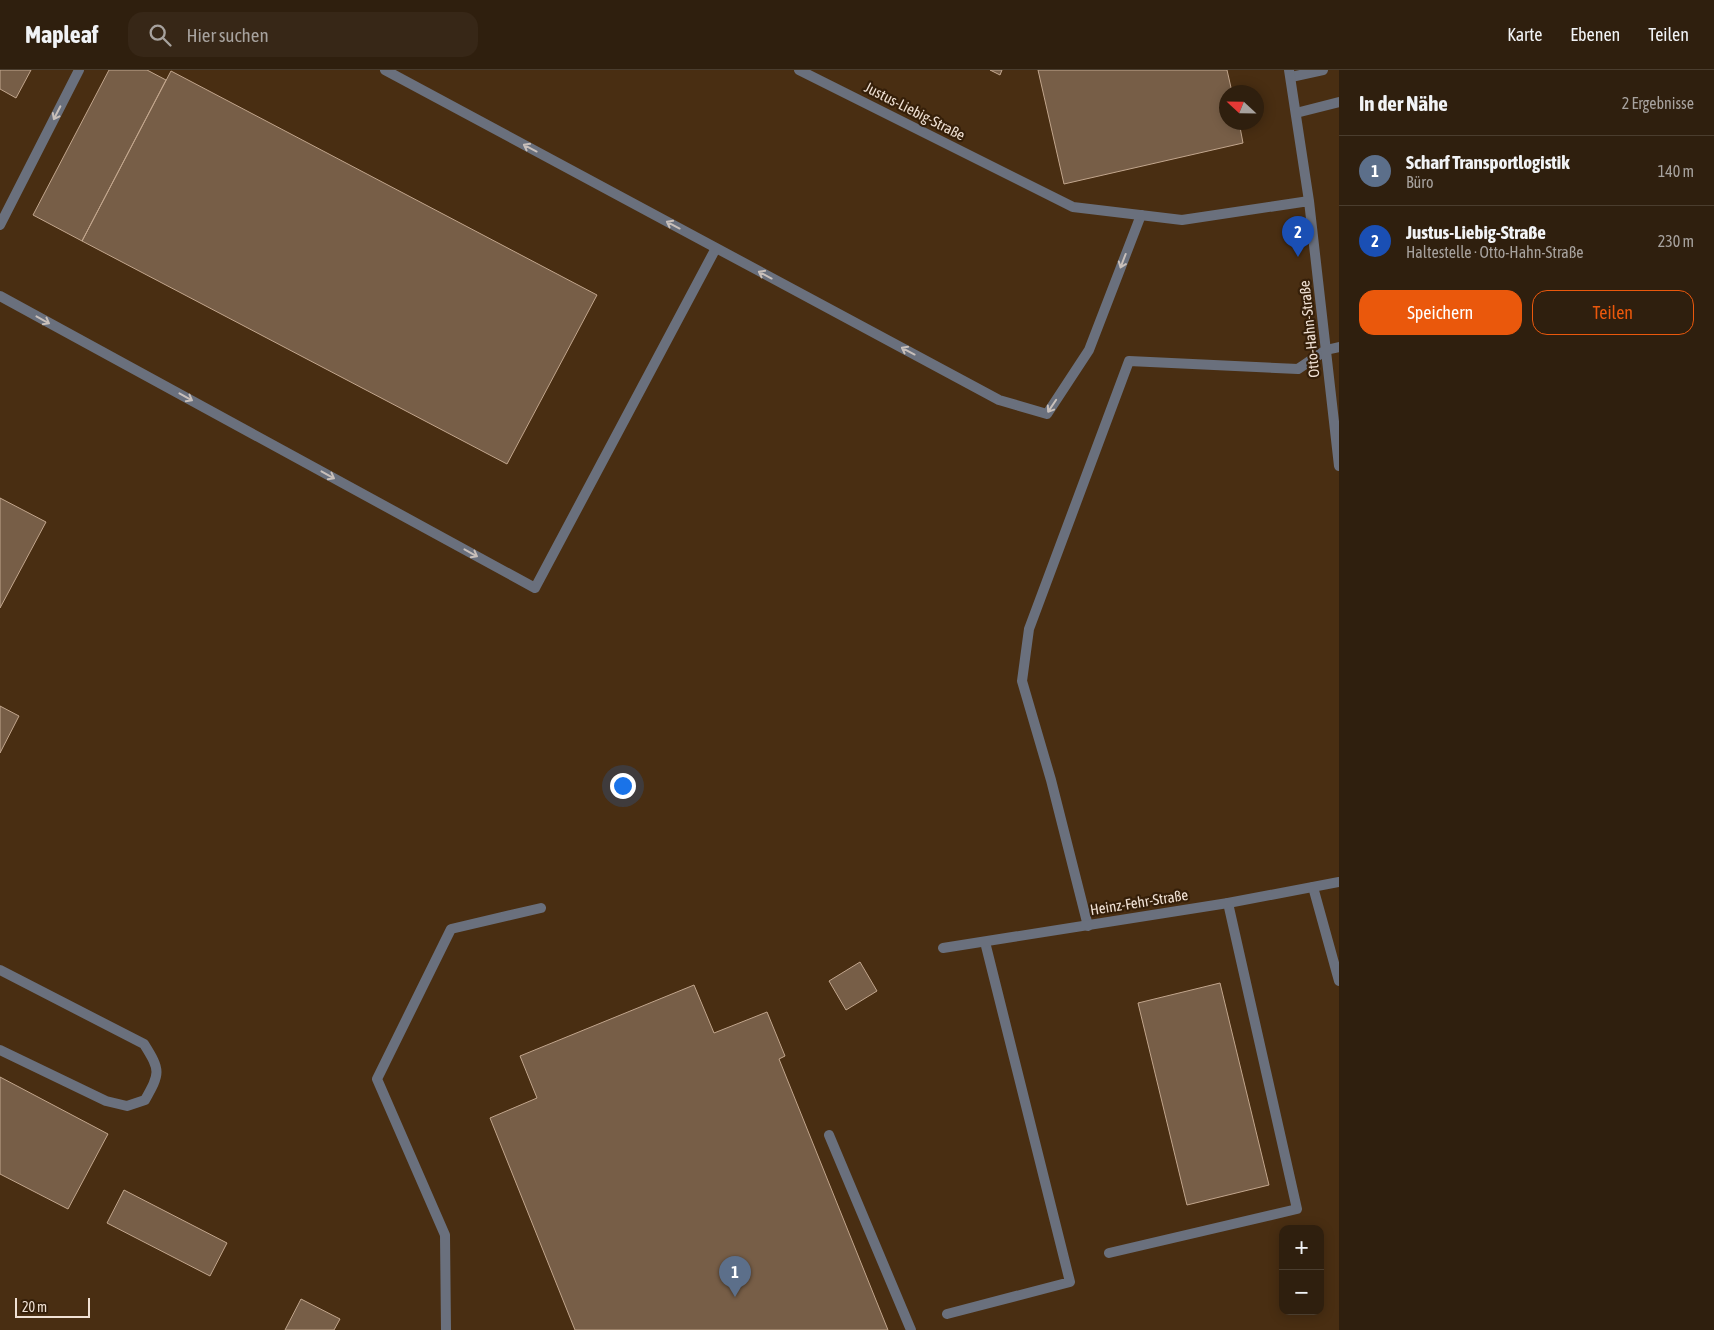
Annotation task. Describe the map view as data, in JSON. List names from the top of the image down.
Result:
{
  "streets": {
    "street": ["Justus-Liebig-Straße", "Otto-Hahn-Straße", "Heinz-Fehr-Straße"]
  },
  "crossings": [
    ["Justus-Liebig-Straße", "Otto-Hahn-Straße"]
  ],
  "scale_bar": "20 m",
  "north": "left",
  "page": {
    "header": "Mapleaf",
    "search": "Hier suchen",
    "nav": ["Karte", "Ebenen", "Teilen"],
    "heading": ["In der Nähe", "2 Ergebnisse"],
    "list": [
      {
        "mark": "1",
        "name": "Scharf Transportlogistik",
        "note": "Büro",
        "value": "140 m"
      },
      {
        "mark": "2",
        "name": "Justus-Liebig-Straße",
        "note": "Haltestelle · Otto-Hahn-Straße",
        "value": "230 m"
      }
    ],
    "pins": ["2", "1"],
    "buttons": ["Speichern", "Teilen"],
    "map_buttons": ["+", "−"],
    "scale": "20 m"
  }
}
